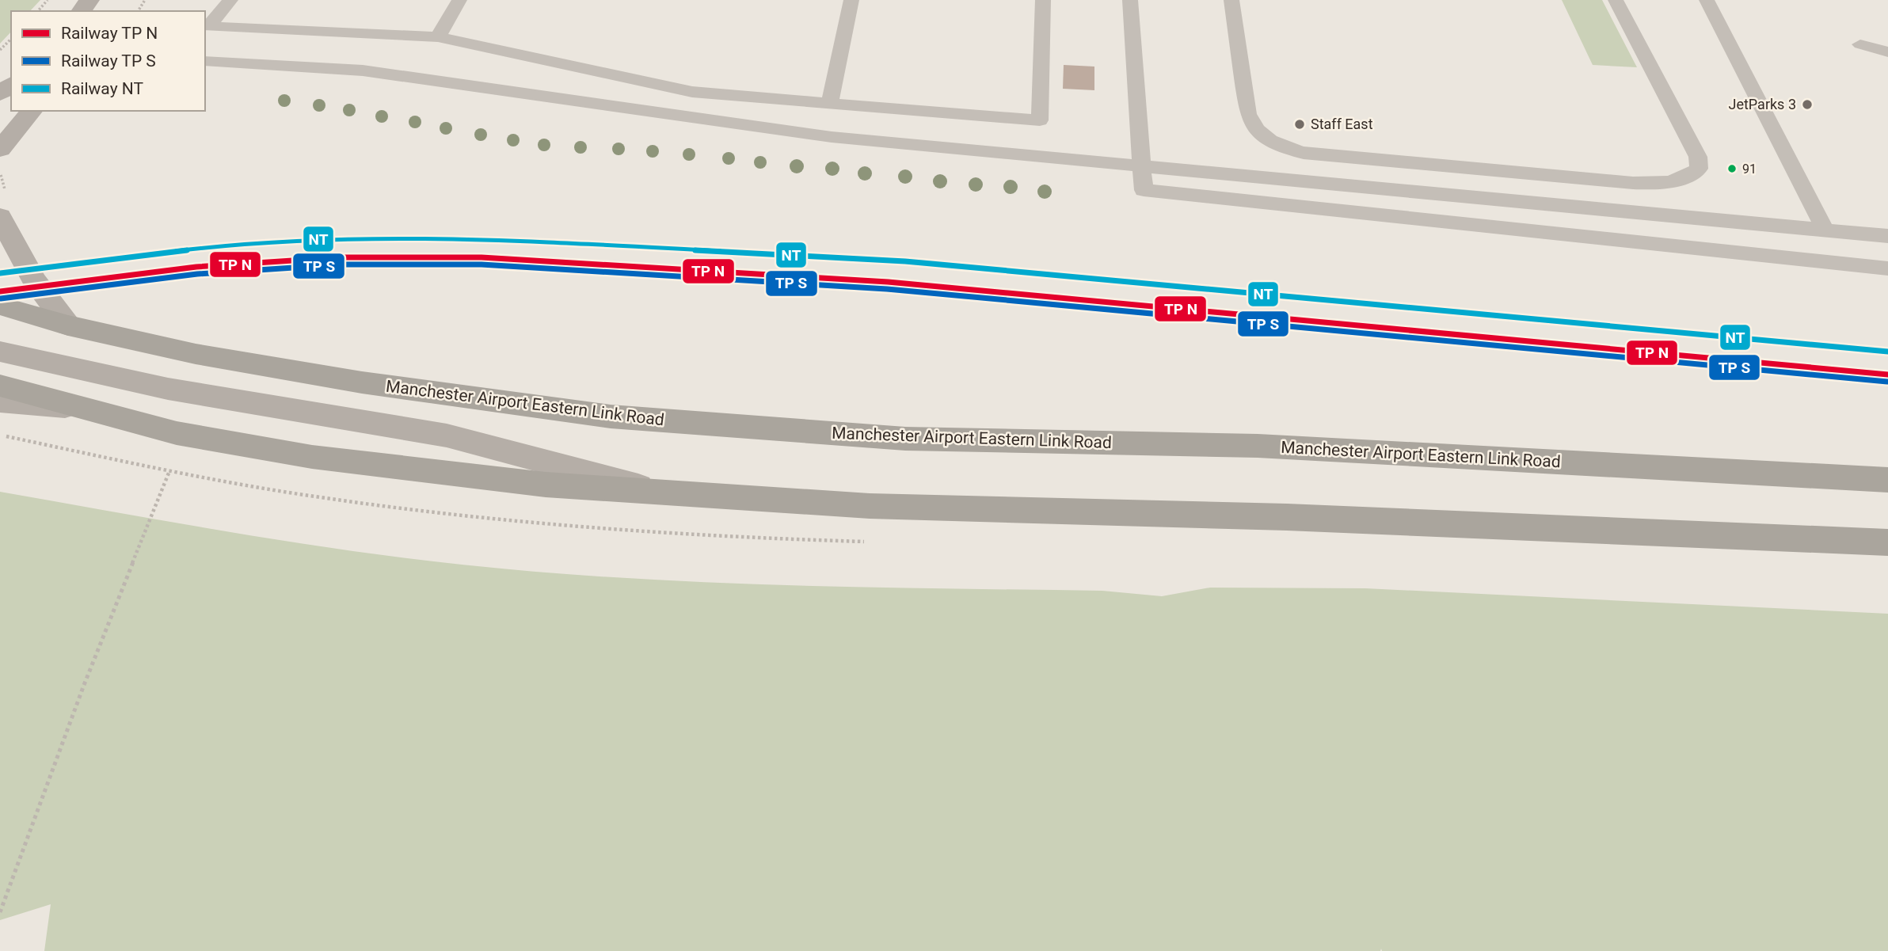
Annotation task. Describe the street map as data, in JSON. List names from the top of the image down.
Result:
{
  "streets": {
    "highway": ["Manchester Airport Eastern Link Road"]
  },
  "places": ["JetParks 3", "Staff East", "91"],
  "lines": ["rail line NT"],
  "legend": ["Railway TP N", "Railway TP S", "Railway NT"]
}
